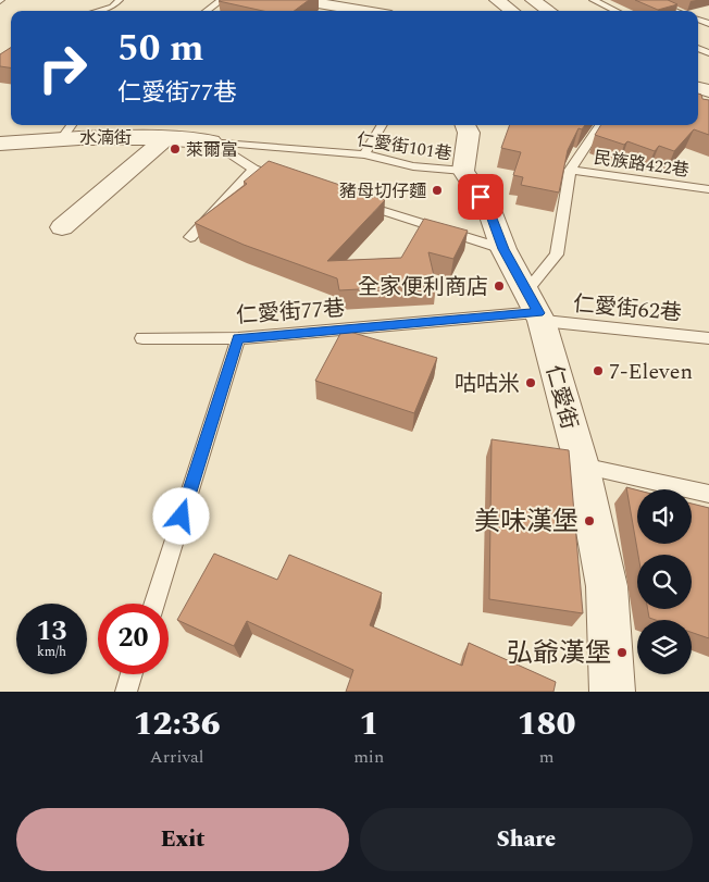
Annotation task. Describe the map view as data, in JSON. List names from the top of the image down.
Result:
{
  "streets": {
    "street": ["水湳街", "仁愛街"],
    "lane": [
      "仁愛街101巷",
      "民族路422巷",
      "仁愛街62巷",
      "仁愛街77巷"
    ]
  },
  "crossings": [
    ["水湳街", "仁愛街101巷"],
    ["仁愛街101巷", "仁愛街"],
    ["仁愛街62巷", "仁愛街77巷"],
    ["仁愛街62巷", "仁愛街"],
    ["仁愛街77巷", "仁愛街"]
  ],
  "places": [
    "萊爾富",
    "豬母切仔麵",
    "全家便利商店",
    "7-Eleven",
    "咕咕米",
    "美味漢堡",
    "弘爺漢堡"
  ],
  "page": {
    "turn": ["50 m", "仁愛街77巷"],
    "speed": "13 km/h",
    "limit": "20",
    "eta": [
      "12:36",
      "Arrival",
      "1",
      "min",
      "180",
      "m"
    ],
    "buttons": ["Exit", "Share"]
  }
}
